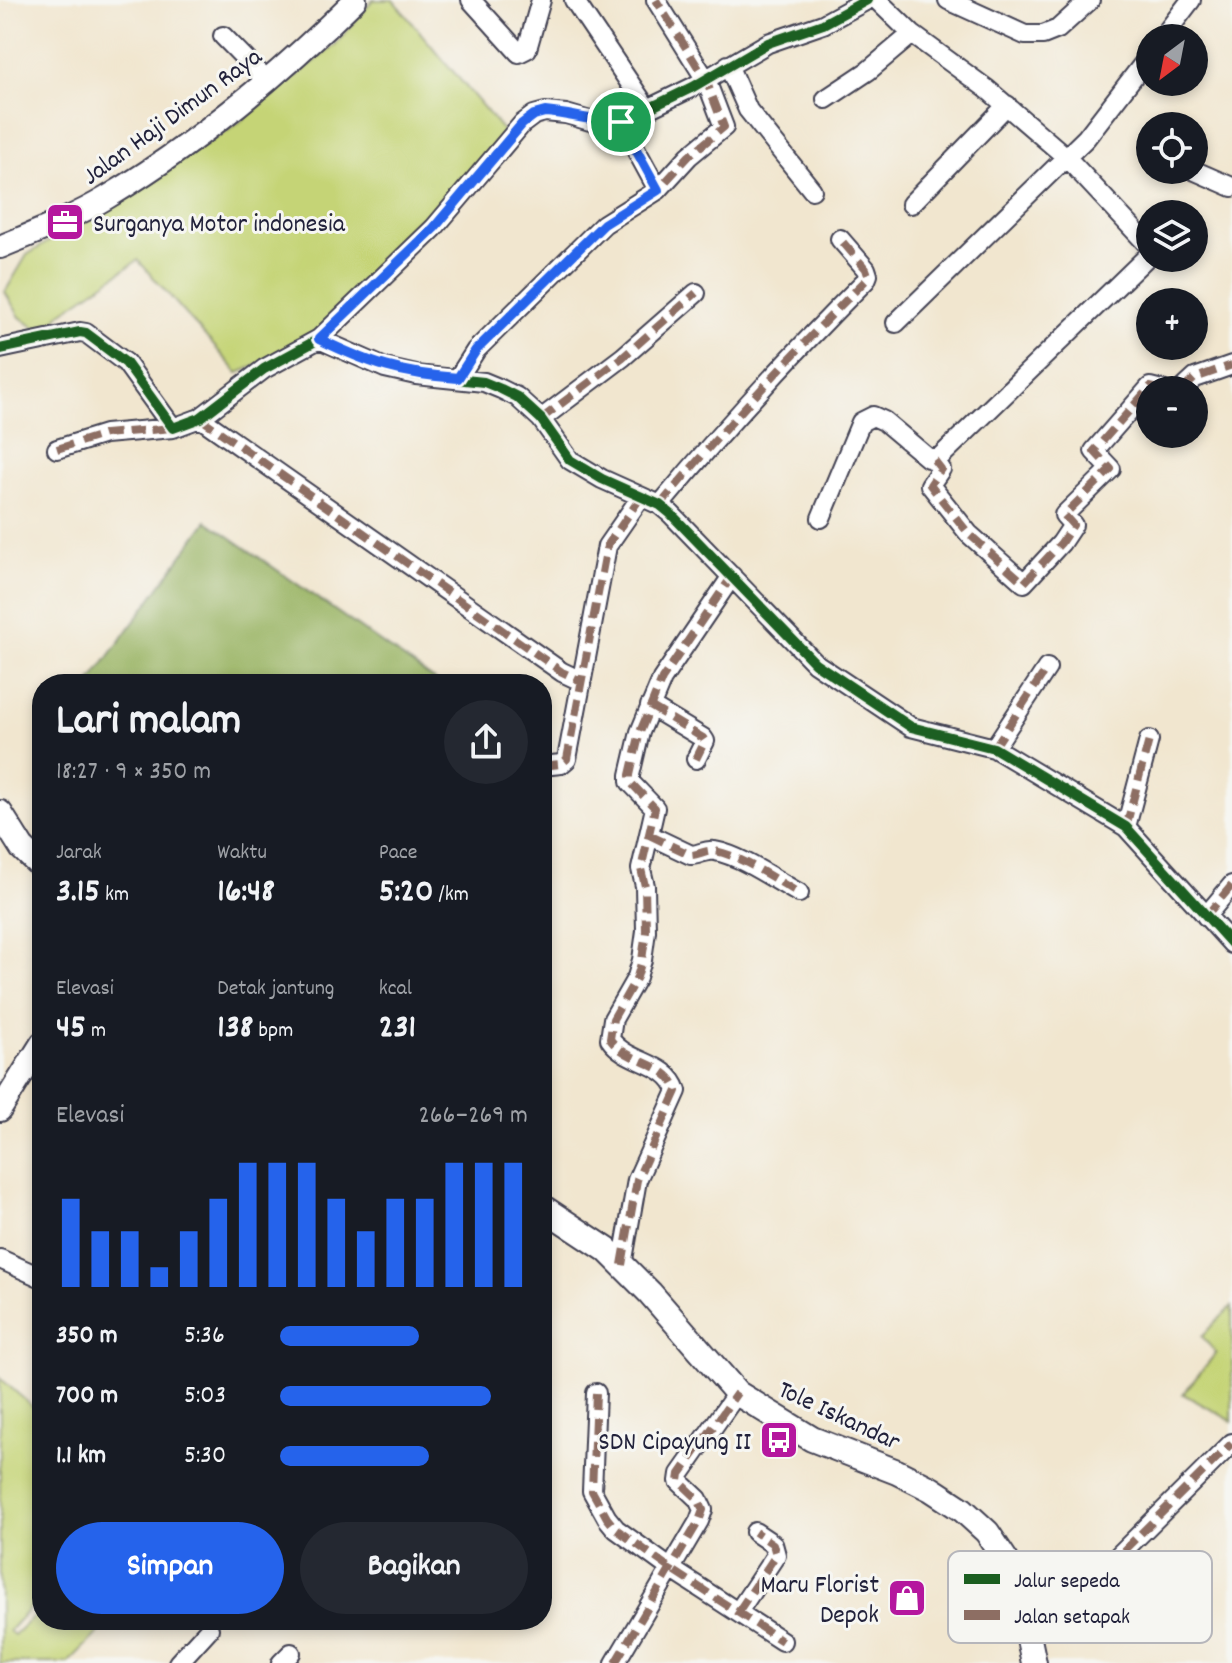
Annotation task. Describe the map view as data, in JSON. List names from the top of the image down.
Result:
{
  "streets": {
    "main road": ["Tole Iskandar"],
    "street": ["Jalan Haji Dimun Raya"]
  },
  "places": {
    "office": ["Surganya Motor indonesia"],
    "bus stop": ["SDN Cipayung II"],
    "shop": ["Maru Florist Depok"]
  },
  "legend": ["Jalur sepeda", "Jalan setapak"],
  "north": "bottom left",
  "page": {
    "map_buttons": ["+", "−"],
    "heading": ["Lari malam", "18:27 · 9 × 350 m"],
    "stats": [
      ["Jarak", "3.15 km"],
      ["Waktu", "16:48"],
      ["Pace", "5:20 /km"],
      ["Elevasi", "45 m"],
      ["Detak jantung", "138 bpm"],
      ["kcal", "231"]
    ],
    "chart": ["Elevasi", "266–269 m"],
    "list": [
      {
        "name": "350 m",
        "note": "5:36"
      },
      {
        "name": "700 m",
        "note": "5:03"
      },
      {
        "name": "1.1 km",
        "note": "5:30"
      }
    ],
    "buttons": ["Simpan", "Bagikan"]
  }
}
